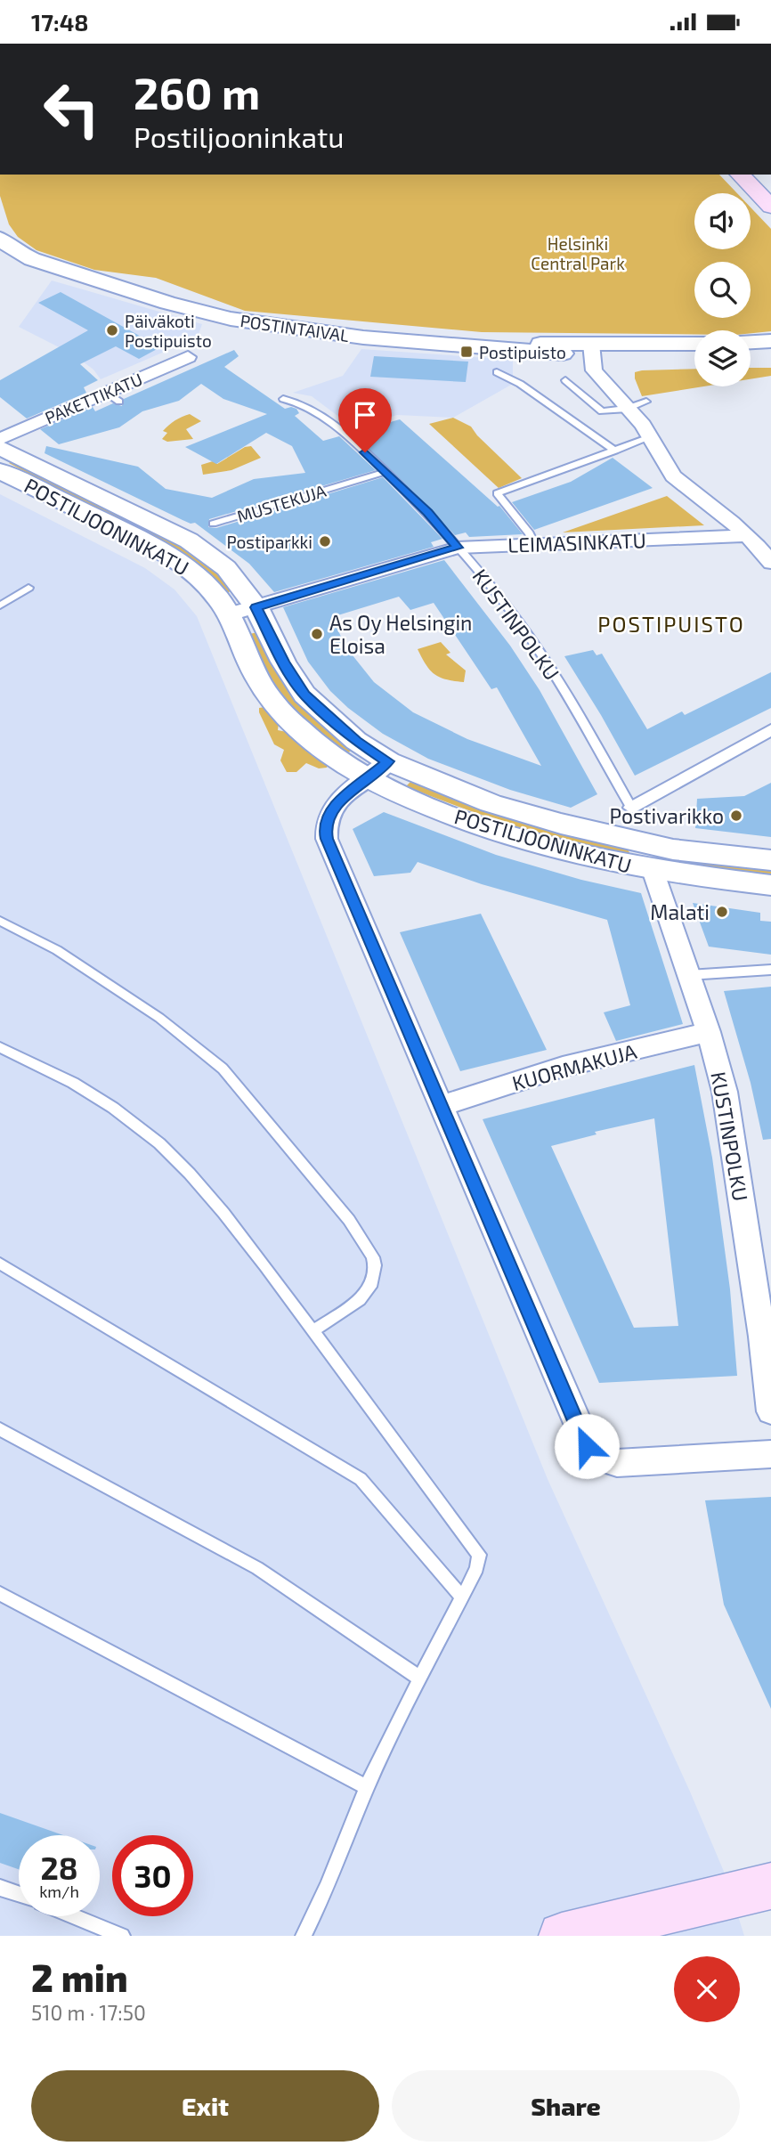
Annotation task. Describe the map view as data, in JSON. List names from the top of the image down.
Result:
{
  "streets": {
    "street": [
      "POSTINTAIVAL",
      "PAKETTIKATU",
      "POSTILJOONINKATU",
      "LEIMASINKATU",
      "KUSTINPOLKU",
      "KUORMAKUJA"
    ],
    "lane": ["MUSTEKUJA"]
  },
  "crossings": [
    ["MUSTEKUJA", "KUSTINPOLKU"],
    ["POSTILJOONINKATU", "LEIMASINKATU"],
    ["POSTILJOONINKATU", "KUSTINPOLKU"],
    ["LEIMASINKATU", "KUSTINPOLKU"],
    ["KUSTINPOLKU", "KUORMAKUJA"]
  ],
  "districts": ["POSTIPUISTO"],
  "parks": ["Helsinki Central Park"],
  "places": {
    "other": [
      "Päiväkoti Postipuisto",
      "Postiparkki",
      "As Oy Helsingin Eloisa",
      "Postivarikko",
      "Malati"
    ],
    "transit": ["Postipuisto"]
  },
  "page": {
    "status": "17:48",
    "turn": ["260 m", "Postiljooninkatu"],
    "speed": "28 km/h",
    "limit": "30",
    "heading": ["2 min", "510 m · 17:50"],
    "buttons": ["Exit", "Share"]
  }
}
